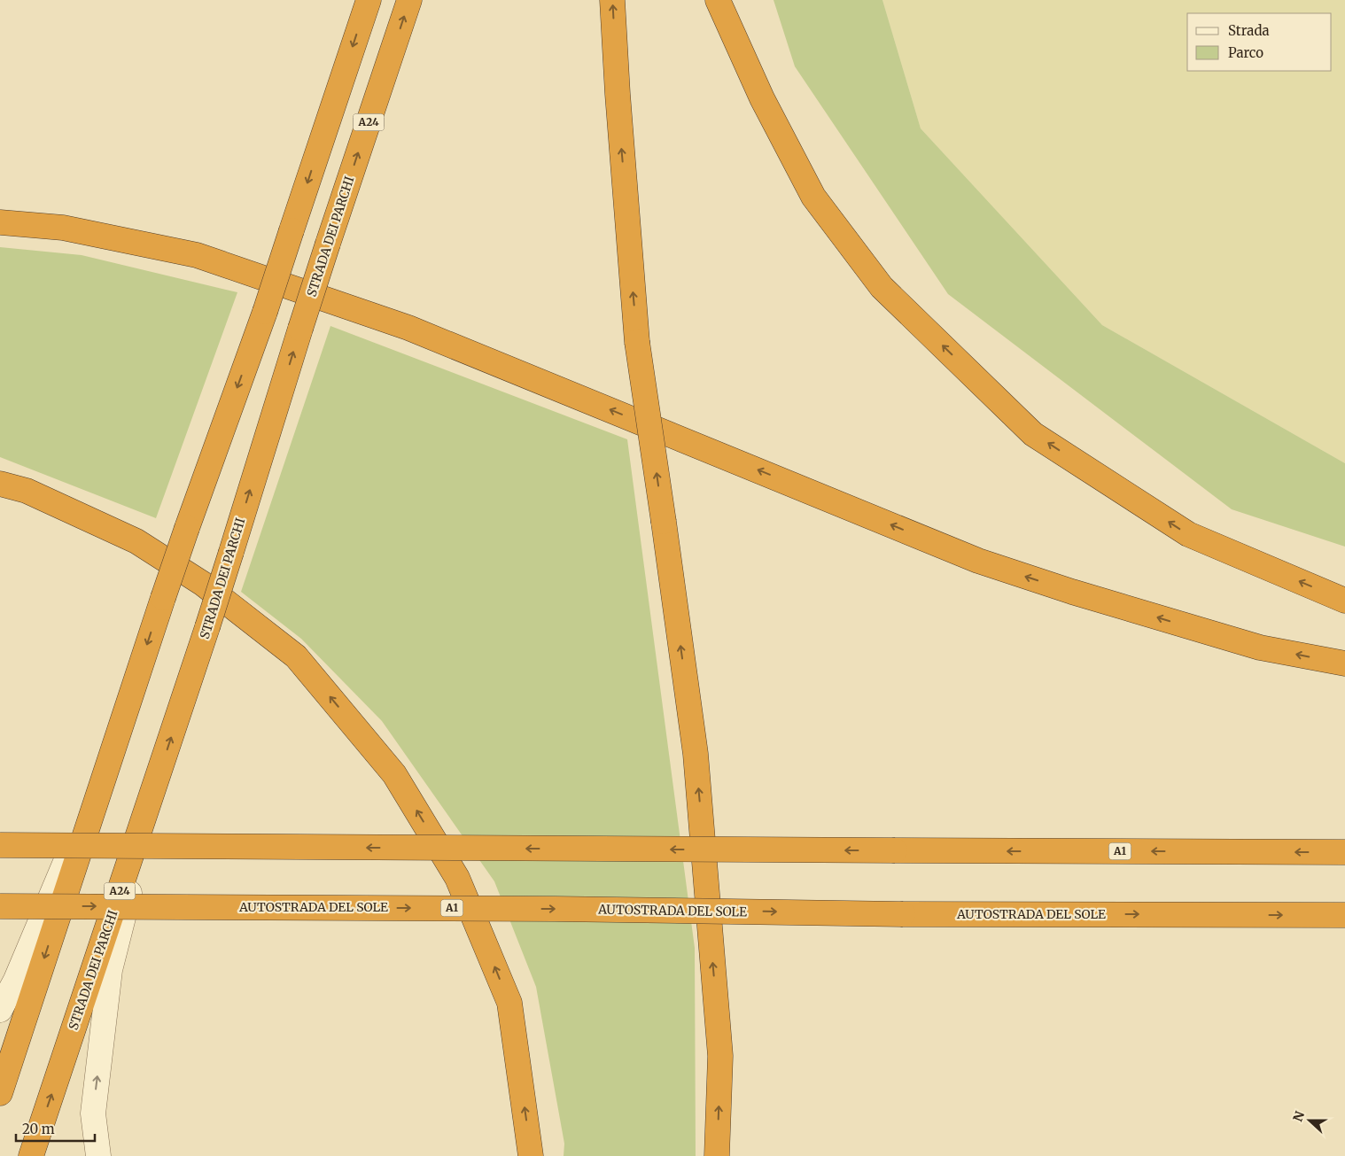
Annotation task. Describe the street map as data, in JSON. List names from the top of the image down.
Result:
{
  "streets": {
    "highway": [
      "A24",
      "STRADA DEI PARCHI",
      "A1",
      "AUTOSTRADA DEL SOLE"
    ]
  },
  "legend": ["Strada", "Parco"],
  "scale_bar": "20 m",
  "north": "left"
}
